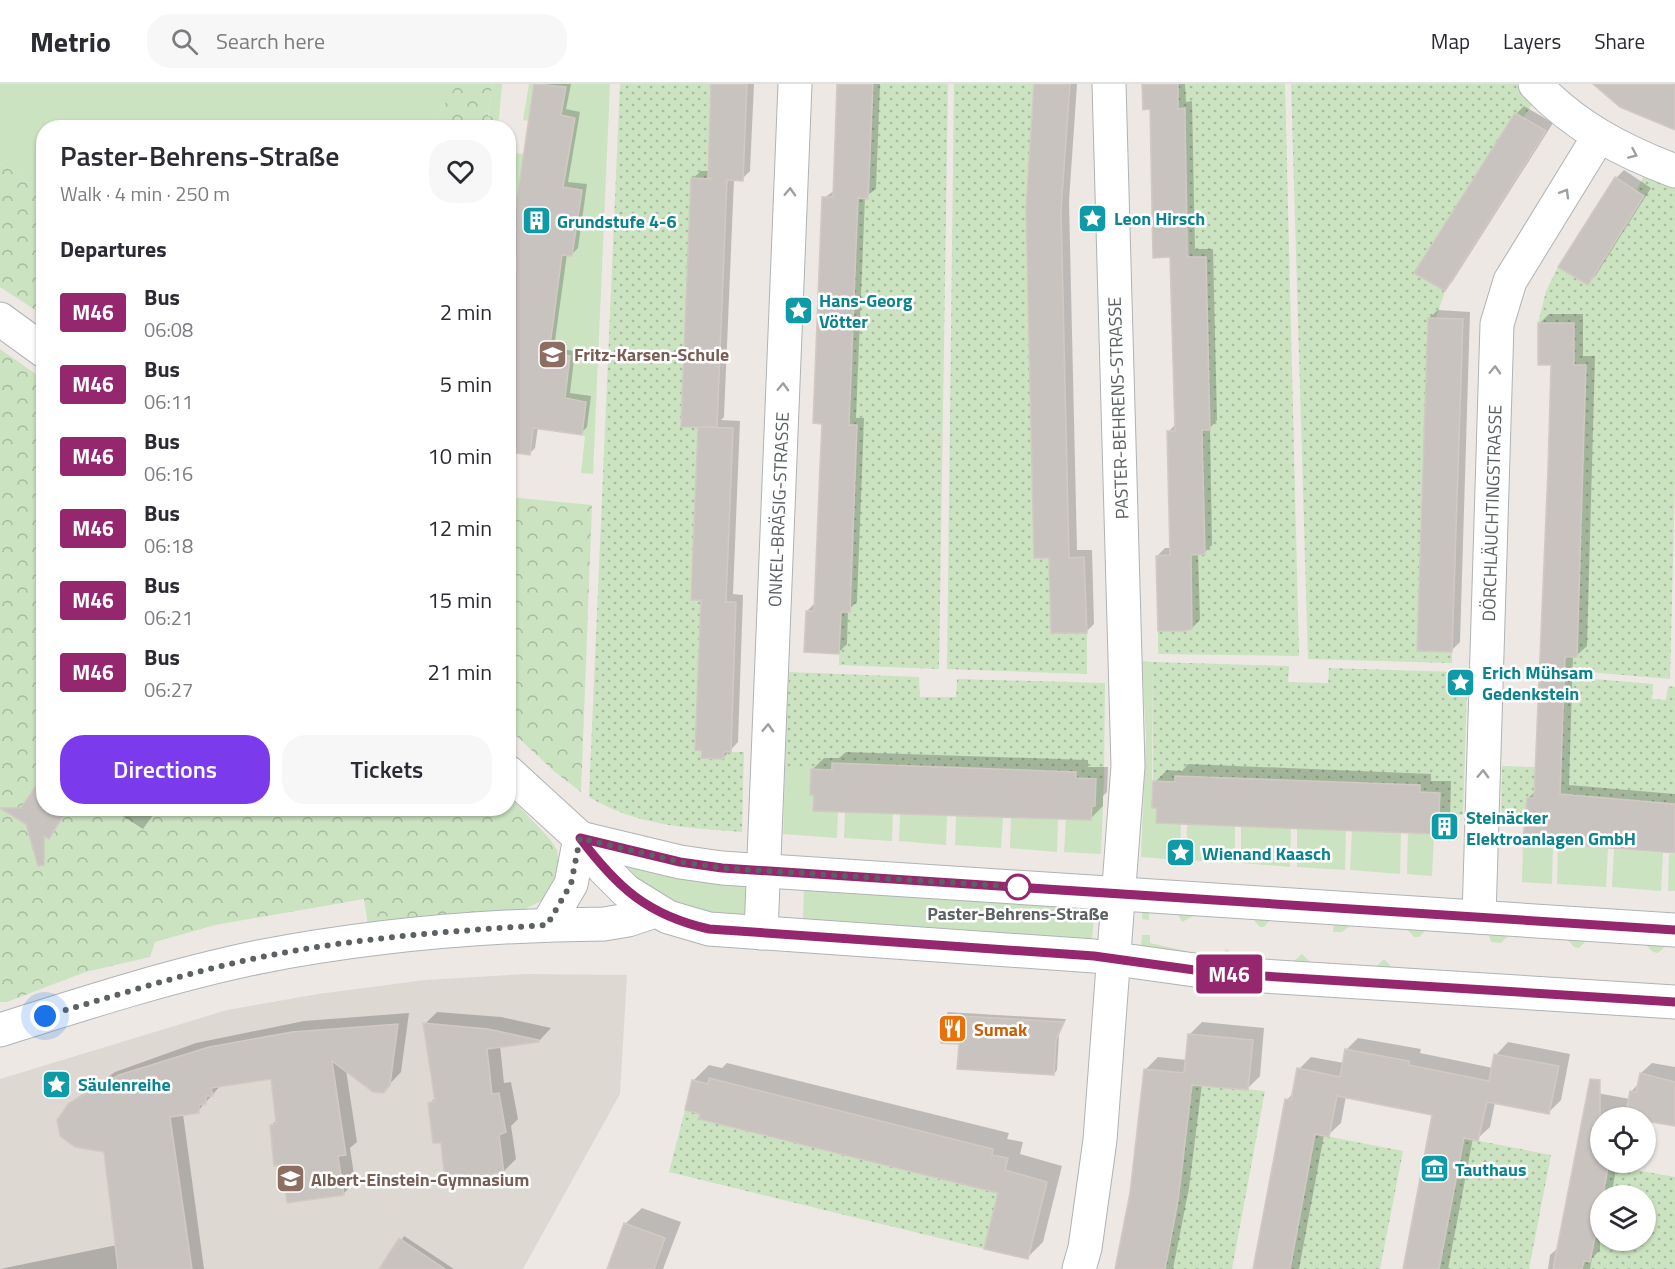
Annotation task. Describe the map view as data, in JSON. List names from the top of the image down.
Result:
{
  "streets": {
    "street": ["PASTER-BEHRENS-STRASSE", "ONKEL-BRÄSIG-STRASSE", "DÖRCHLÄUCHTINGSTRASSE"]
  },
  "one_way": ["ONKEL-BRÄSIG-STRASSE", "DÖRCHLÄUCHTINGSTRASSE"],
  "places": {
    "place": [
      "Leon Hirsch",
      "Hans-Georg Vötter",
      "Erich Mühsam Gedenkstein",
      "Wienand Kaasch",
      "Säulenreihe"
    ],
    "building": ["Grundstufe 4-6", "Steinäcker Elektroanlagen GmbH"],
    "school or university": ["Fritz-Karsen-Schule", "Albert-Einstein-Gymnasium"],
    "other": ["Paster-Behrens-Straße"],
    "restaurant": ["Sumak"],
    "museum": ["Tauthaus"]
  },
  "lines": ["bus line M46"],
  "page": {
    "header": "Metrio",
    "search": "Search here",
    "nav": ["Map", "Layers", "Share"],
    "on_map": "M46",
    "heading": [
      ["Paster-Behrens-Straße", "Walk · 4 min · 250 m"],
      "Departures"
    ],
    "list": [
      {
        "mark": "M46",
        "name": "Bus",
        "note": "06:08",
        "value": "2 min"
      },
      {
        "mark": "M46",
        "name": "Bus",
        "note": "06:11",
        "value": "5 min"
      },
      {
        "mark": "M46",
        "name": "Bus",
        "note": "06:16",
        "value": "10 min"
      },
      {
        "mark": "M46",
        "name": "Bus",
        "note": "06:18",
        "value": "12 min"
      },
      {
        "mark": "M46",
        "name": "Bus",
        "note": "06:21",
        "value": "15 min"
      },
      {
        "mark": "M46",
        "name": "Bus",
        "note": "06:27",
        "value": "21 min"
      }
    ],
    "buttons": ["Directions", "Tickets"]
  }
}
